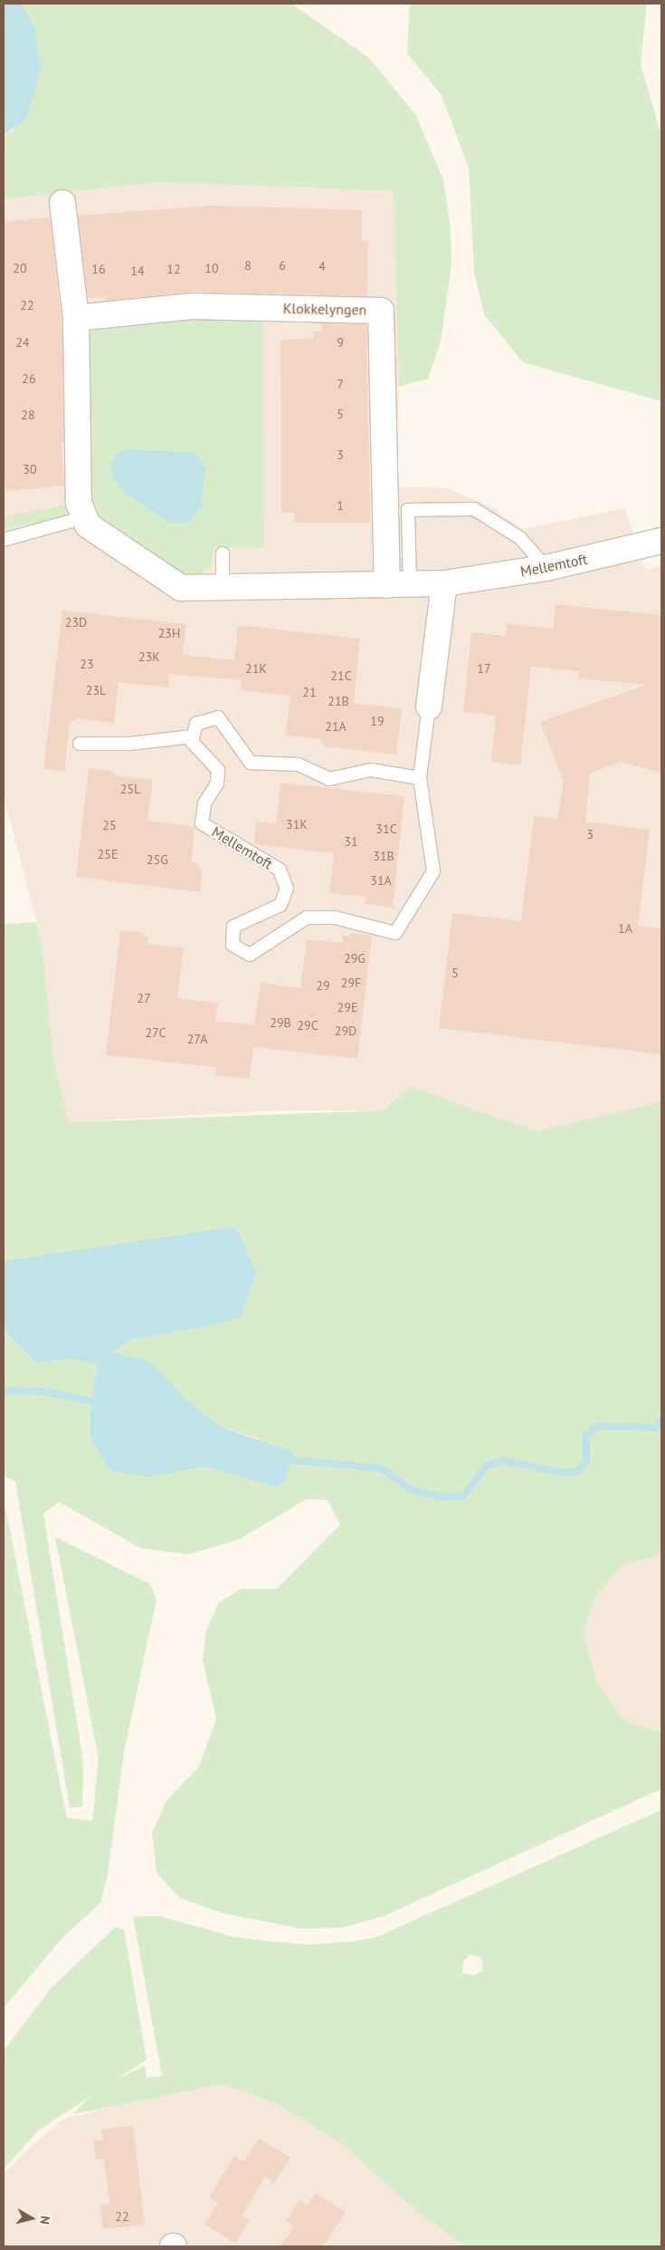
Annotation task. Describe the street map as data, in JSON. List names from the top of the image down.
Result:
{
  "streets": {
    "street": ["Klokkelyngen", "Mellemtoft"]
  },
  "crossings": [
    ["Klokkelyngen", "Mellemtoft"]
  ],
  "house_numbers": [
    "8",
    "6",
    "4",
    "20",
    "10",
    "16",
    "12",
    "14",
    "22",
    "24",
    "9",
    "26",
    "7",
    "5",
    "28",
    "3",
    "30",
    "1",
    "23D",
    "23H",
    "23K",
    "23",
    "21K",
    "17",
    "21C",
    "23L",
    "21",
    "21B",
    "19",
    "21A",
    "25L",
    "31K",
    "25",
    "31C",
    "3",
    "31",
    "25E",
    "31B",
    "25G",
    "31A",
    "1A",
    "29G",
    "5",
    "29F",
    "29",
    "27",
    "29E",
    "29B",
    "29C",
    "29D",
    "27C",
    "27A",
    "22"
  ],
  "north": "right"
}
